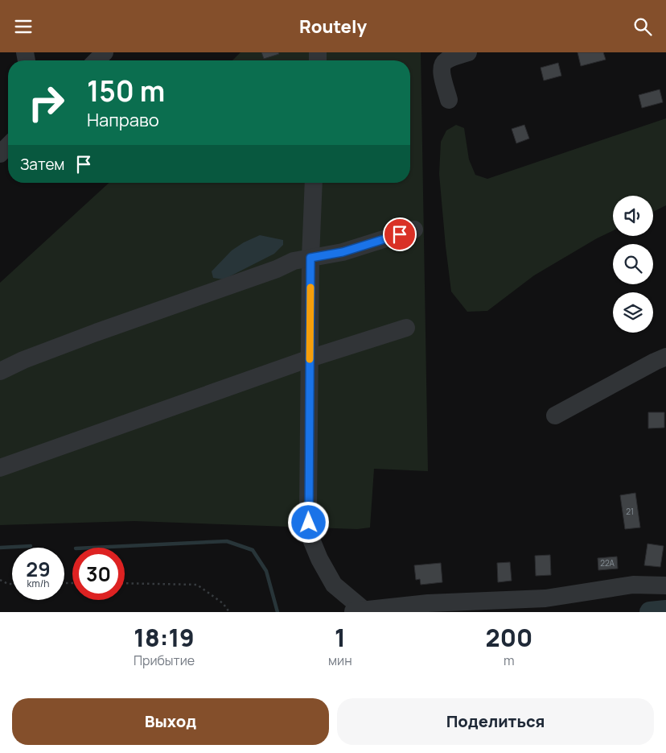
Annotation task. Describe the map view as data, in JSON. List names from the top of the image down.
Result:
{
  "house_numbers": ["21", "22А"],
  "page": {
    "header": "Routely",
    "turn": ["150 m", "Направо"],
    "then": "Затем",
    "speed": "29 km/h",
    "limit": "30",
    "eta": [
      "18:19",
      "Прибытие",
      "1",
      "мин",
      "200",
      "m"
    ],
    "buttons": ["Выход", "Поделиться"]
  }
}
